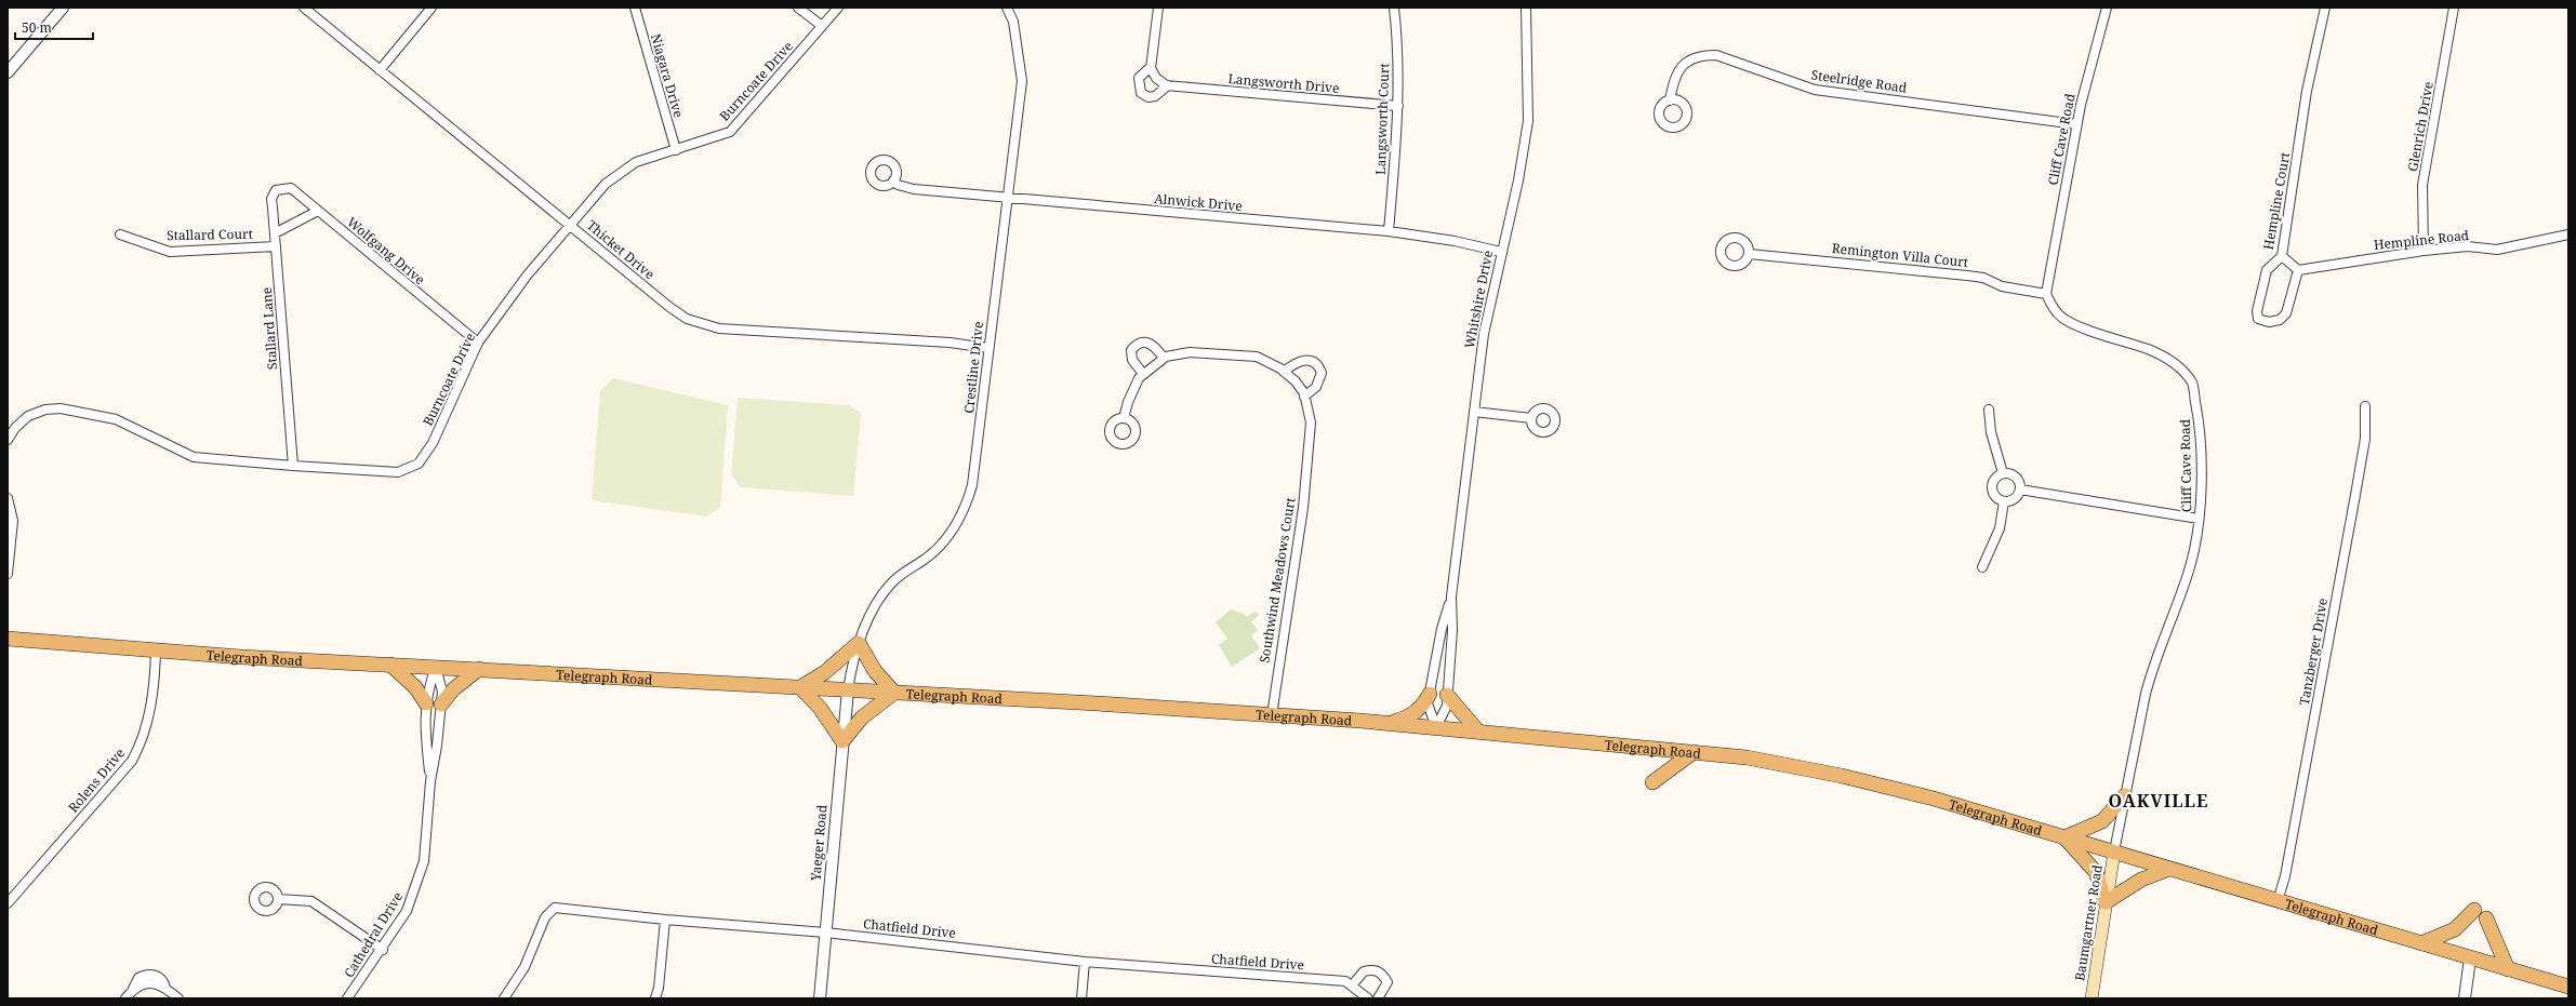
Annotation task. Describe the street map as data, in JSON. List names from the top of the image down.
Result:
{
  "streets": {
    "main road": ["Telegraph Road", "Baumgartner Road"],
    "street": [
      "Niagara Drive",
      "Burncoate Drive",
      "Steelridge Road",
      "Langsworth Drive",
      "Langsworth Court",
      "Glenrich Drive",
      "Cliff Cave Road",
      "Hempline Court",
      "Alnwick Drive",
      "Stallard Court",
      "Hempline Road",
      "Thicket Drive",
      "Wolfgang Drive",
      "Remington Villa Court",
      "Whitshire Drive",
      "Stallard Lane",
      "Crestline Drive",
      "Southwind Meadows Court",
      "Tanzberger Drive",
      "Rolens Drive",
      "Yaeger Road",
      "Chatfield Drive",
      "Cathedral Drive"
    ]
  },
  "crossings": [
    ["Niagara Drive", "Burncoate Drive"],
    ["Burncoate Drive", "Thicket Drive"],
    ["Burncoate Drive", "Wolfgang Drive"],
    ["Burncoate Drive", "Stallard Lane"],
    ["Steelridge Road", "Cliff Cave Road"],
    ["Langsworth Drive", "Langsworth Court"],
    ["Langsworth Court", "Alnwick Drive"],
    ["Glenrich Drive", "Hempline Road"],
    ["Cliff Cave Road", "Remington Villa Court"],
    ["Cliff Cave Road", "Telegraph Road"],
    ["Cliff Cave Road", "Baumgartner Road"],
    ["Hempline Court", "Hempline Road"],
    ["Alnwick Drive", "Whitshire Drive"],
    ["Alnwick Drive", "Crestline Drive"],
    ["Stallard Court", "Stallard Lane"],
    ["Thicket Drive", "Crestline Drive"],
    ["Wolfgang Drive", "Stallard Lane"],
    ["Whitshire Drive", "Telegraph Road"],
    ["Crestline Drive", "Telegraph Road"],
    ["Crestline Drive", "Yaeger Road"],
    ["Southwind Meadows Court", "Telegraph Road"],
    ["Tanzberger Drive", "Telegraph Road"],
    ["Telegraph Road", "Rolens Drive"],
    ["Telegraph Road", "Yaeger Road"],
    ["Telegraph Road", "Baumgartner Road"],
    ["Telegraph Road", "Cathedral Drive"],
    ["Yaeger Road", "Chatfield Drive"]
  ],
  "districts": ["OAKVILLE"],
  "scale_bar": "50 m"
}
